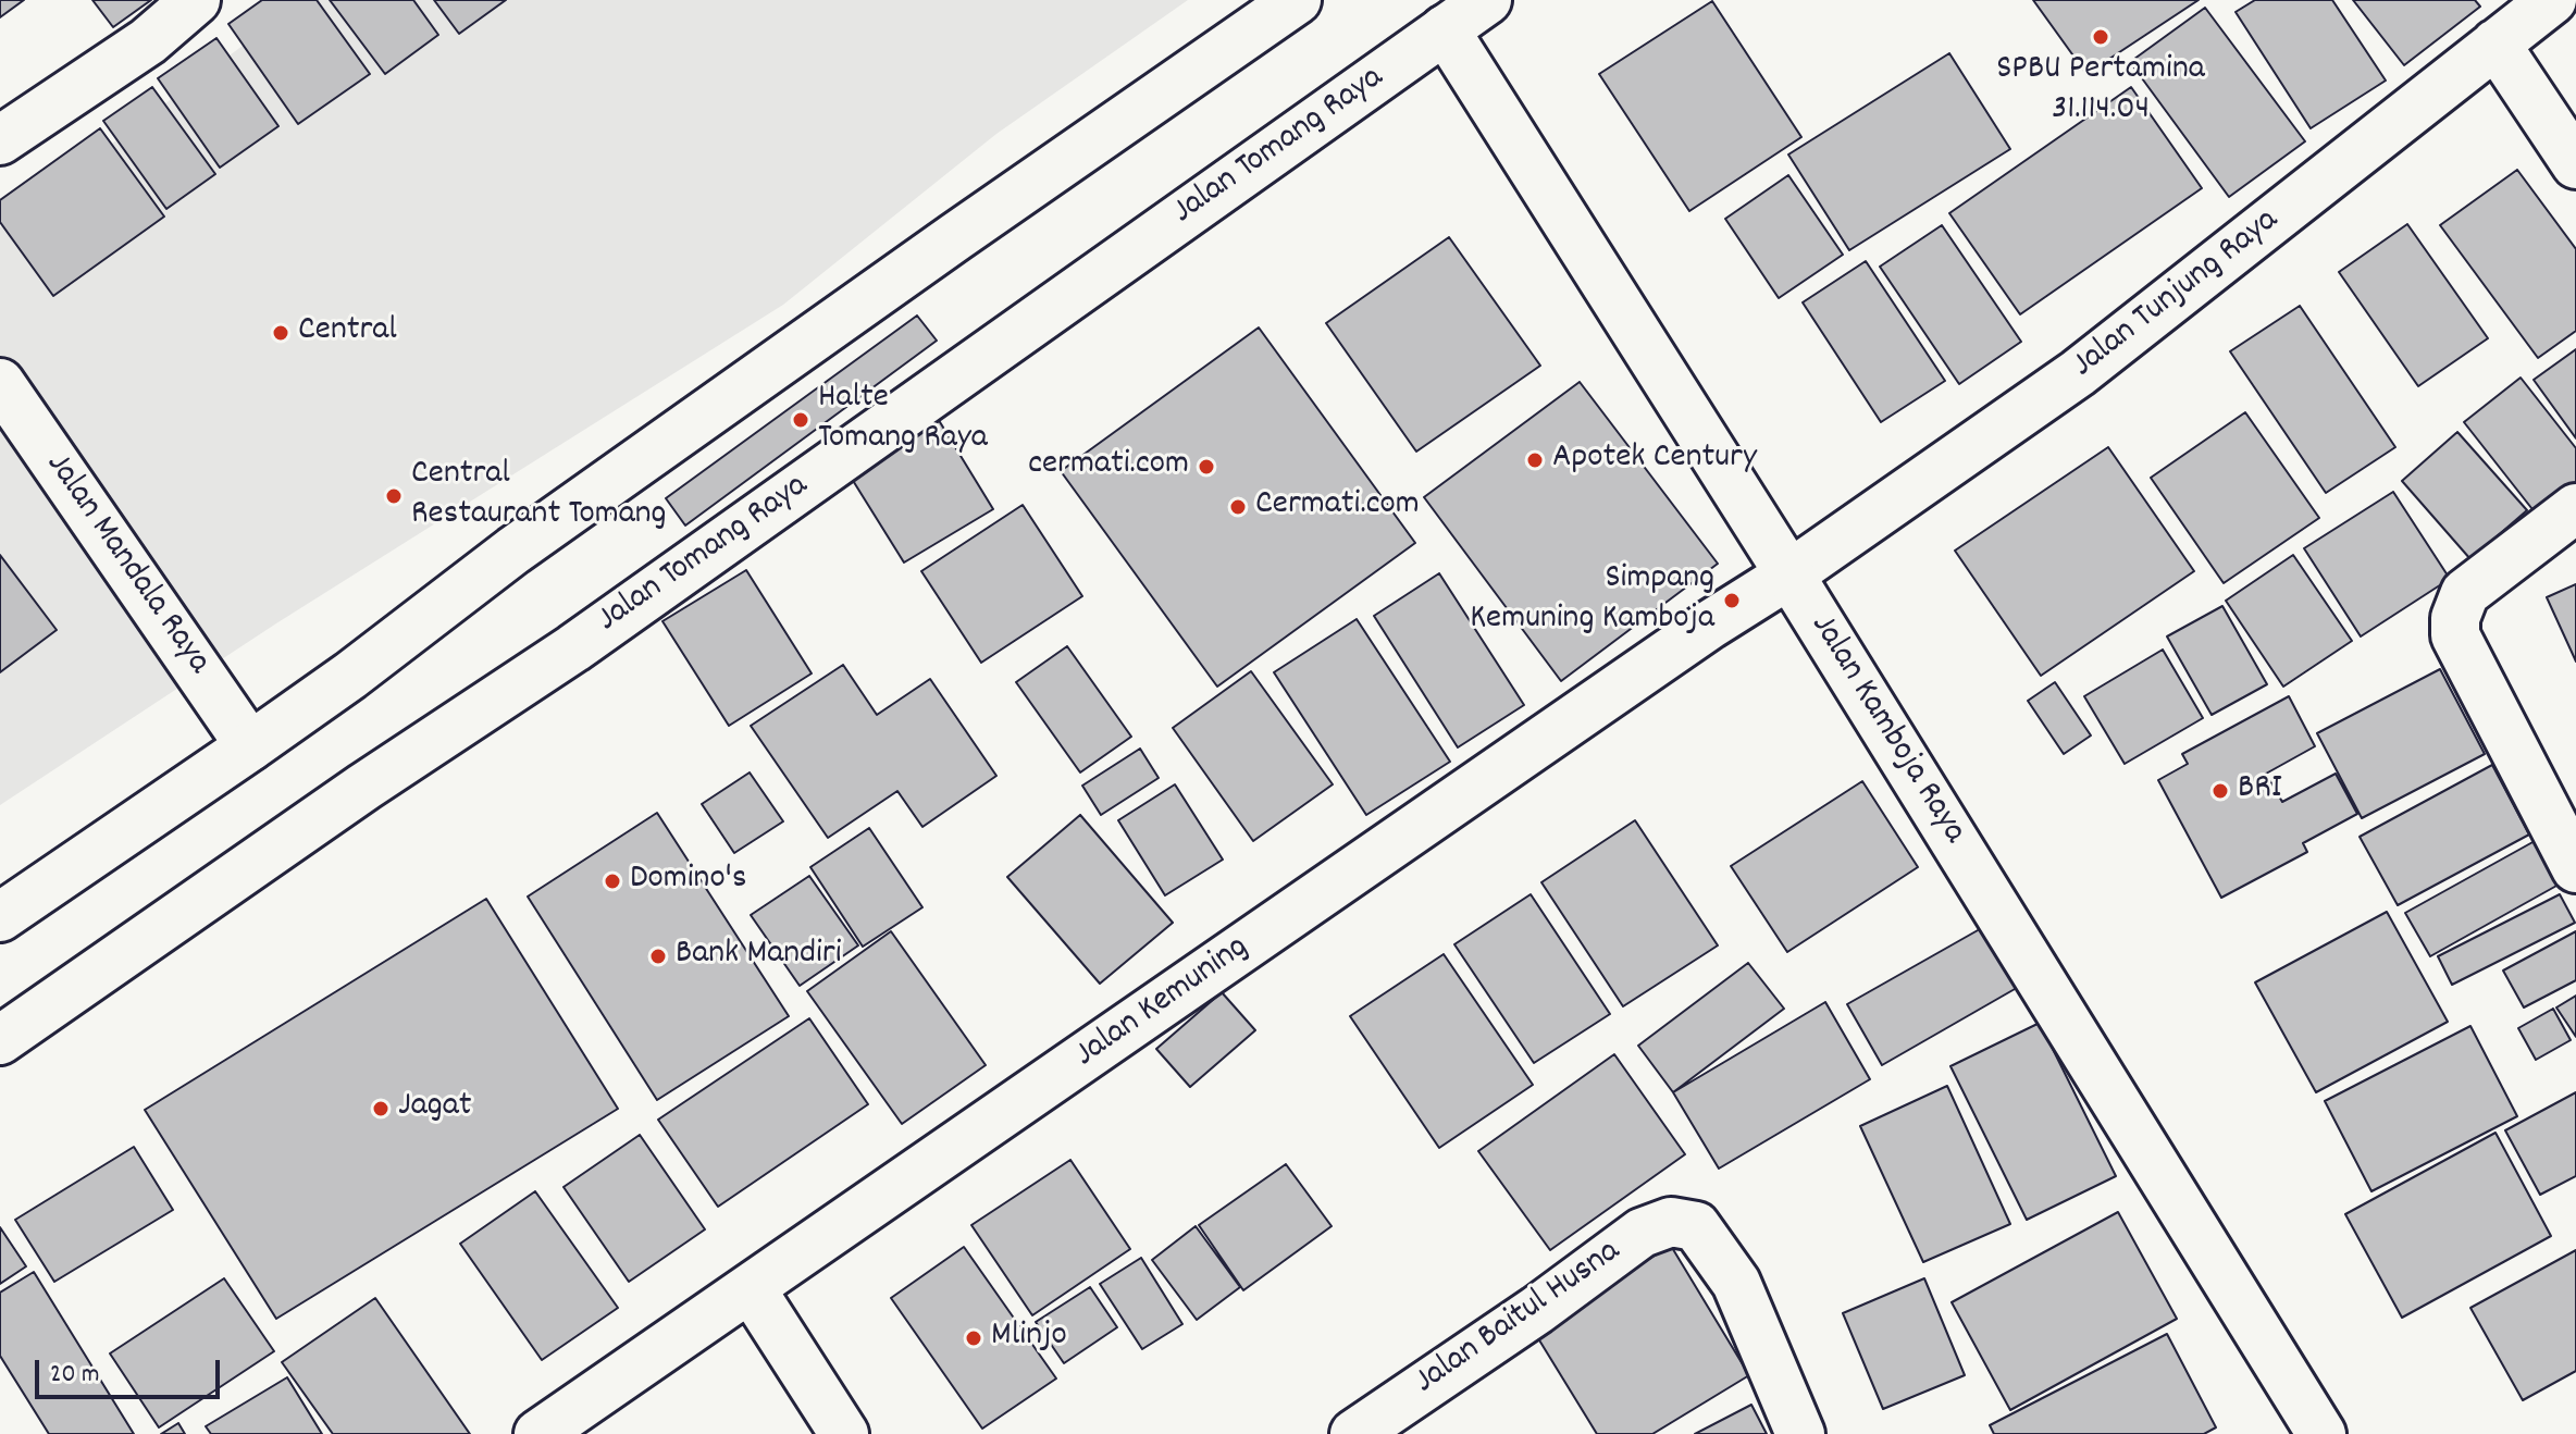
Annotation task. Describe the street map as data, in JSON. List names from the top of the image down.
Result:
{
  "streets": {
    "street": [
      "Jalan Tomang Raya",
      "Jalan Tunjung Raya",
      "Jalan Mandala Raya",
      "Jalan Kamboja Raya",
      "Jalan Kemuning",
      "Jalan Baitul Husna"
    ]
  },
  "crossings": [
    ["Jalan Tomang Raya", "Jalan Kamboja Raya"],
    ["Jalan Tunjung Raya", "Jalan Kamboja Raya"],
    ["Jalan Tunjung Raya", "Jalan Kemuning"],
    ["Jalan Kamboja Raya", "Jalan Kemuning"]
  ],
  "places": [
    "SPBU Pertamina 31.114.04",
    "Central",
    "Halte Tomang Raya",
    "Apotek Century",
    "cermati.com",
    "Central Restaurant Tomang",
    "Cermati.com",
    "Simpang Kemuning Kamboja",
    "BRI",
    "Domino's",
    "Bank Mandiri",
    "Jagat",
    "Mlinjo"
  ],
  "scale_bar": "20 m"
}
